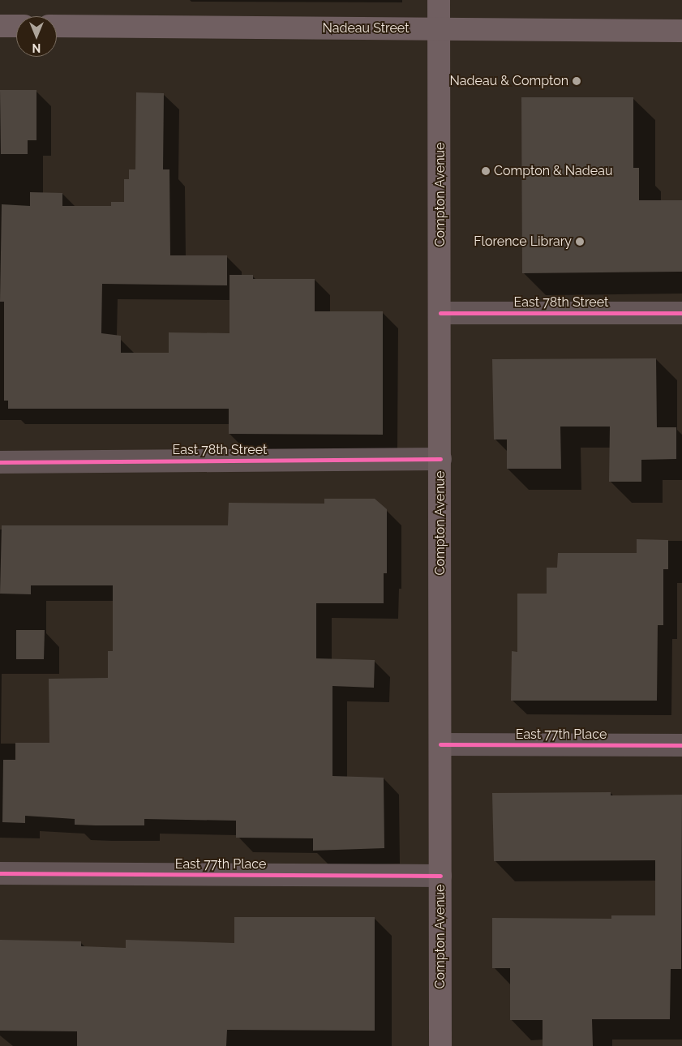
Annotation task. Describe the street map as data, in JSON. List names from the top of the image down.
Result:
{
  "streets": {
    "main road": ["Nadeau Street", "Compton Avenue"],
    "street": ["East 78th Street", "East 77th Place"]
  },
  "crossings": [
    ["Nadeau Street", "Compton Avenue"],
    ["Compton Avenue", "East 78th Street"],
    ["Compton Avenue", "East 77th Place"]
  ],
  "places": ["Nadeau & Compton", "Compton & Nadeau", "Florence Library"],
  "north": "bottom"
}
